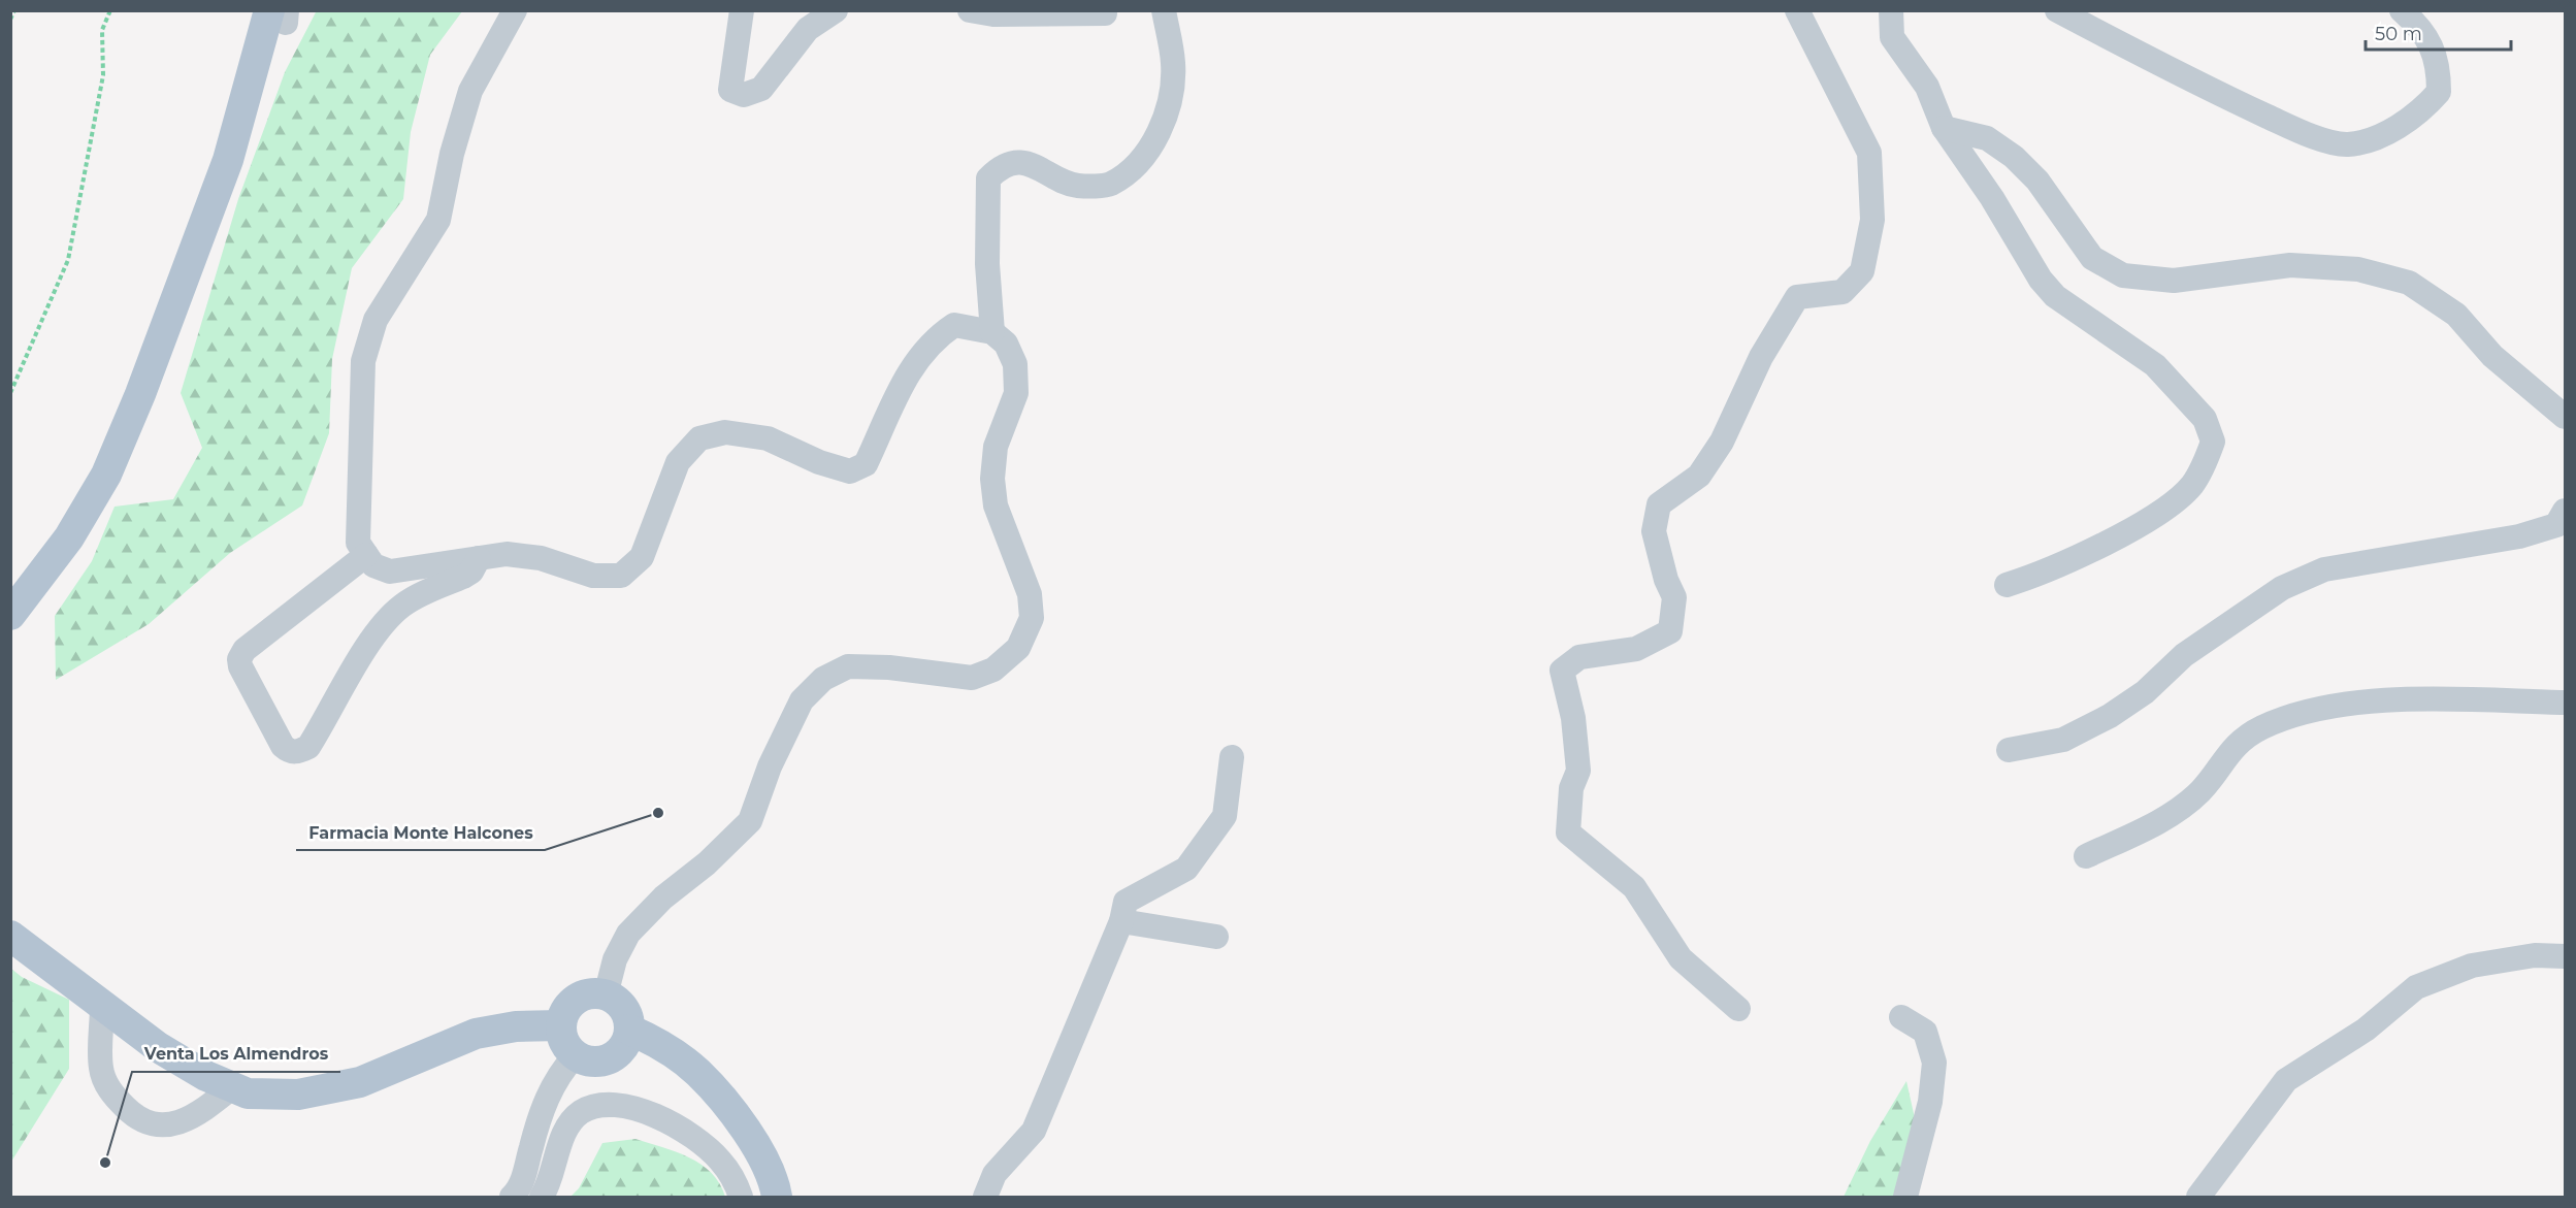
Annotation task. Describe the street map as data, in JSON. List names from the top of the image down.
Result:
{
  "places": ["Farmacia Monte Halcones", "Venta Los Almendros"],
  "scale_bar": "50 m"
}
